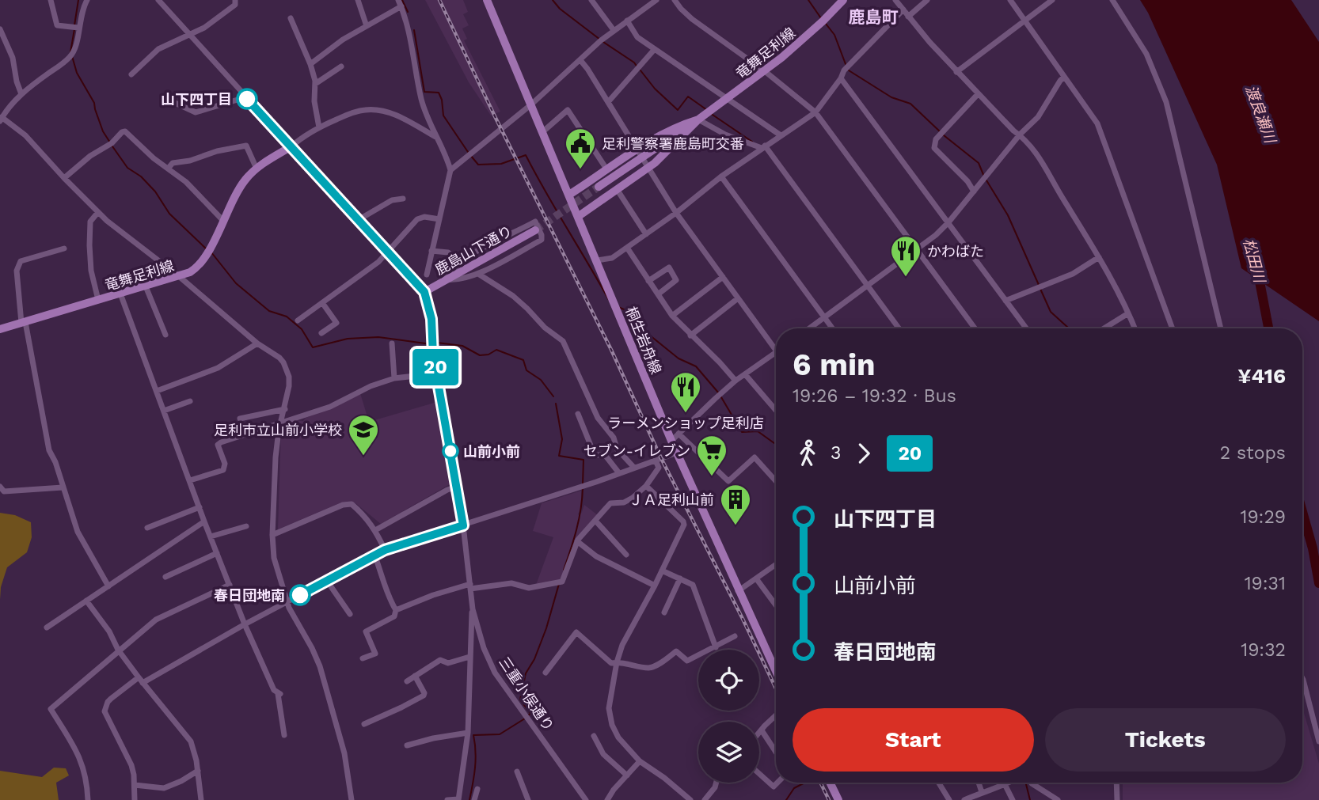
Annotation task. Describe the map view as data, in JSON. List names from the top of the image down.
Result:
{
  "streets": {
    "main road": [
      "竜舞足利線",
      "鹿島山下通り",
      "桐生岩舟線",
      "三重小俣通り"
    ]
  },
  "crossings": [
    ["竜舞足利線", "桐生岩舟線"],
    ["竜舞足利線", "三重小俣通り"],
    ["鹿島山下通り", "三重小俣通り"]
  ],
  "districts": ["鹿島町"],
  "water": ["渡良瀬川", "松田川"],
  "places": {
    "other": ["山下四丁目", "山前小前", "春日団地南"],
    "public building": ["足利警察署鹿島町交番"],
    "restaurant": ["かわばた", "ラーメンショップ足利店"],
    "school or university": ["足利市立山前小学校"],
    "supermarket": ["セブン-イレブン"],
    "building": ["ＪＡ足利山前"]
  },
  "lines": ["bus line 20"],
  "page": {
    "on_map": "20",
    "heading": ["6 min", "19:26 – 19:32 · Bus", "¥416"],
    "legs": ["3", "20", "2 stops"],
    "list": [
      {
        "name": "山下四丁目",
        "value": "19:29"
      },
      {
        "name": "山前小前",
        "value": "19:31"
      },
      {
        "name": "春日団地南",
        "value": "19:32"
      }
    ],
    "buttons": ["Start", "Tickets"]
  }
}
